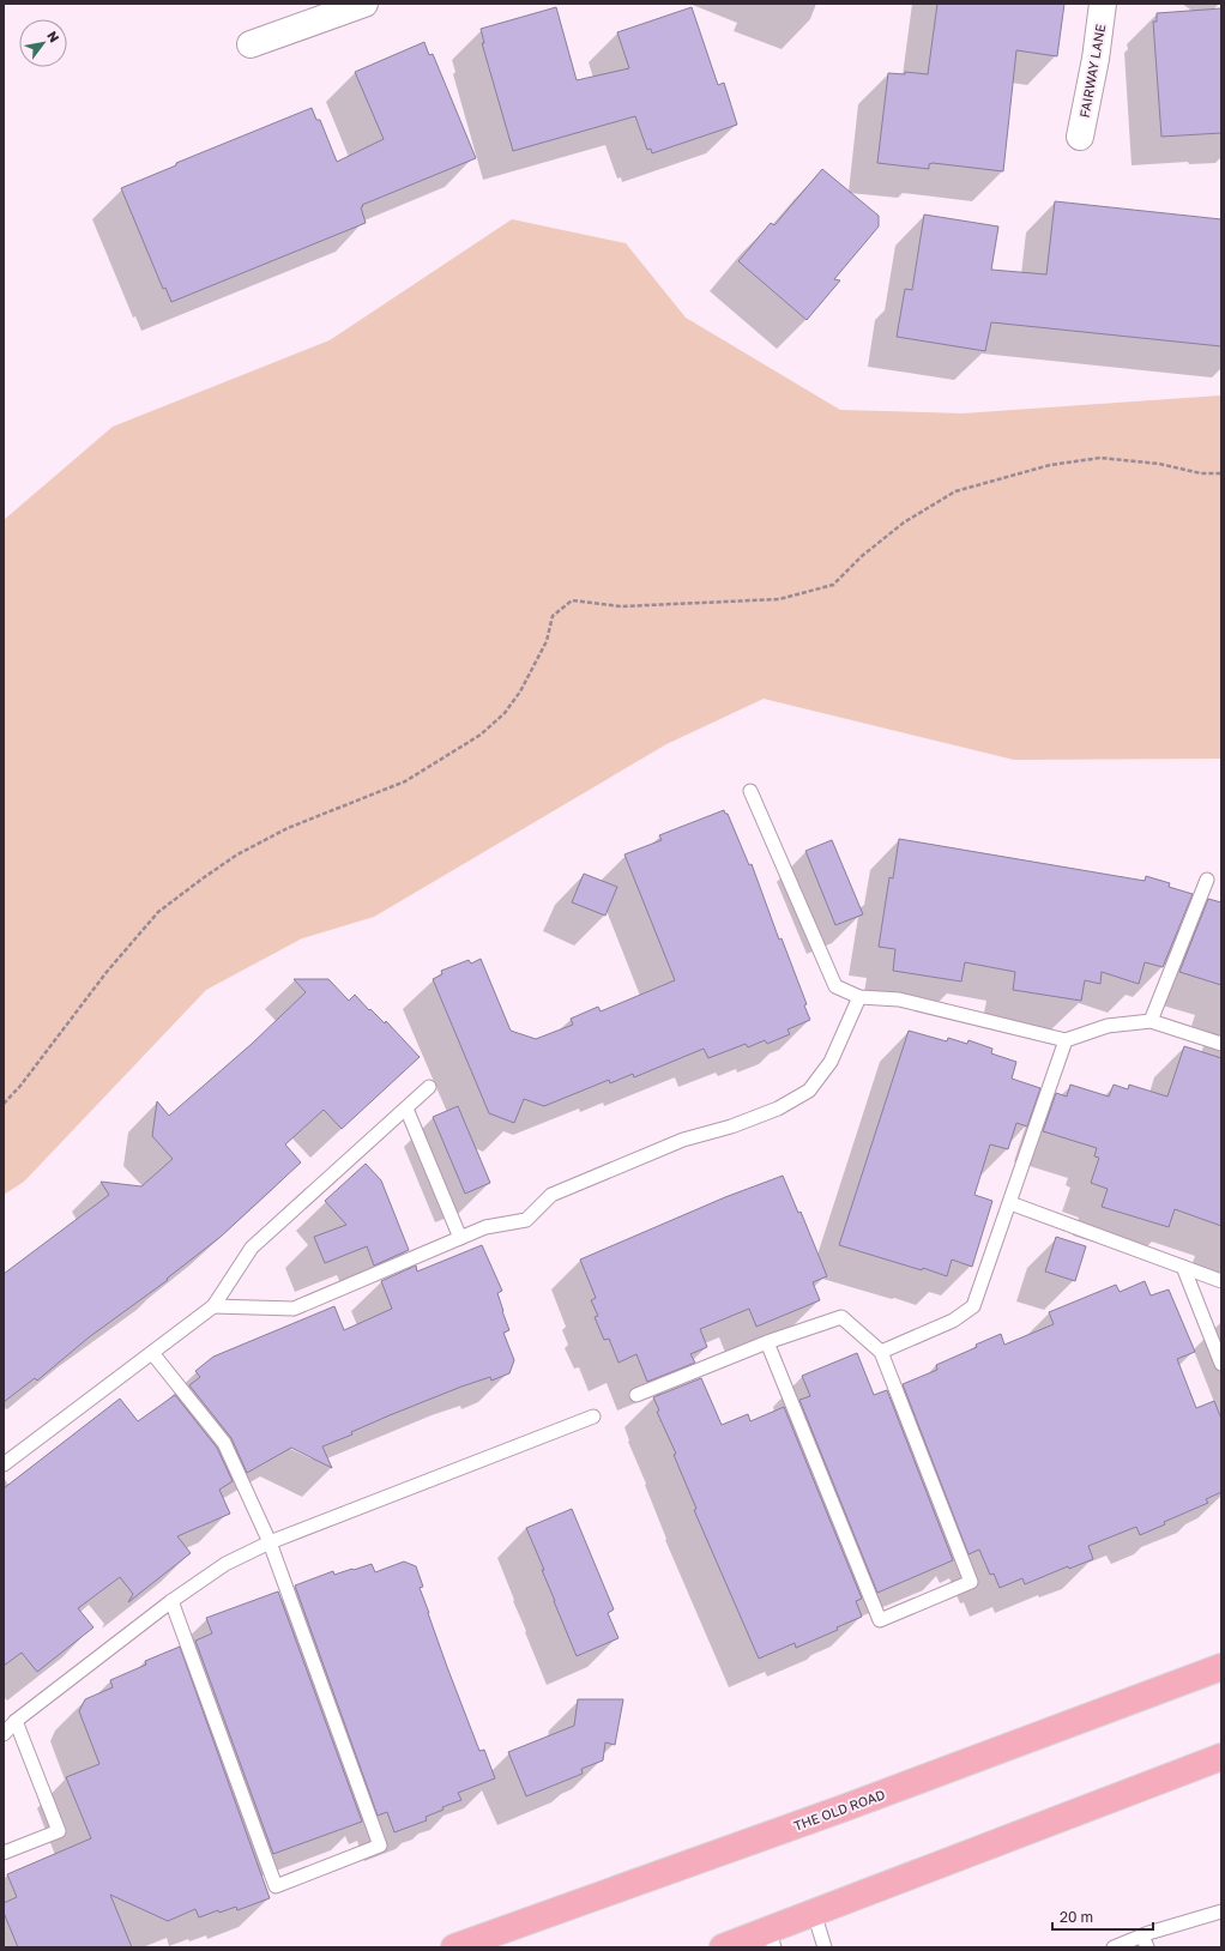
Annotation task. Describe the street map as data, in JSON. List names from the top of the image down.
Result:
{
  "streets": {
    "main road": ["THE OLD ROAD"],
    "street": ["FAIRWAY LANE"]
  },
  "scale_bar": "20 m",
  "north": "top right"
}
